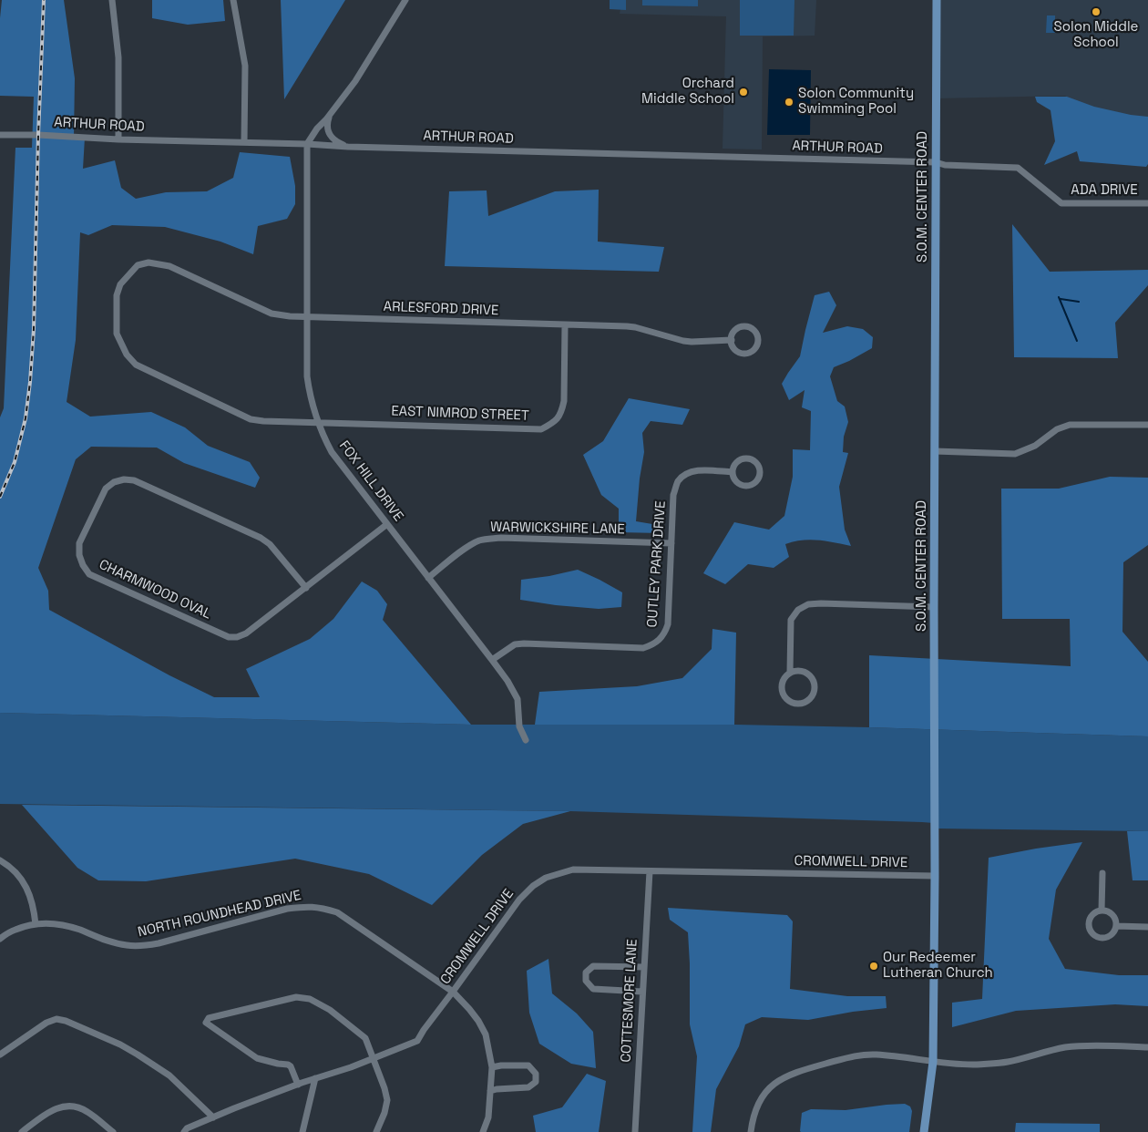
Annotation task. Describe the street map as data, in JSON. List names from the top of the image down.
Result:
{
  "streets": {
    "main road": ["S.O.M. CENTER ROAD"],
    "street": [
      "ARTHUR ROAD",
      "ADA DRIVE",
      "ARLESFORD DRIVE",
      "EAST NIMROD STREET",
      "FOX HILL DRIVE",
      "WARWICKSHIRE LANE",
      "OUTLEY PARK DRIVE",
      "CHARMWOOD OVAL",
      "CROMWELL DRIVE",
      "NORTH ROUNDHEAD DRIVE",
      "COTTESMORE LANE"
    ]
  },
  "crossings": [
    ["ARTHUR ROAD", "ADA DRIVE"],
    ["ARTHUR ROAD", "S.O.M. CENTER ROAD"],
    ["ARTHUR ROAD", "FOX HILL DRIVE"],
    ["ADA DRIVE", "S.O.M. CENTER ROAD"],
    ["S.O.M. CENTER ROAD", "CROMWELL DRIVE"],
    ["ARLESFORD DRIVE", "EAST NIMROD STREET"],
    ["ARLESFORD DRIVE", "FOX HILL DRIVE"],
    ["EAST NIMROD STREET", "FOX HILL DRIVE"],
    ["FOX HILL DRIVE", "WARWICKSHIRE LANE"],
    ["FOX HILL DRIVE", "OUTLEY PARK DRIVE"],
    ["FOX HILL DRIVE", "CHARMWOOD OVAL"],
    ["WARWICKSHIRE LANE", "OUTLEY PARK DRIVE"],
    ["CROMWELL DRIVE", "NORTH ROUNDHEAD DRIVE"],
    ["CROMWELL DRIVE", "COTTESMORE LANE"]
  ],
  "places": [
    "Solon Middle School",
    "Orchard Middle School",
    "Solon Community Swimming Pool",
    "Our Redeemer Lutheran Church"
  ]
}
